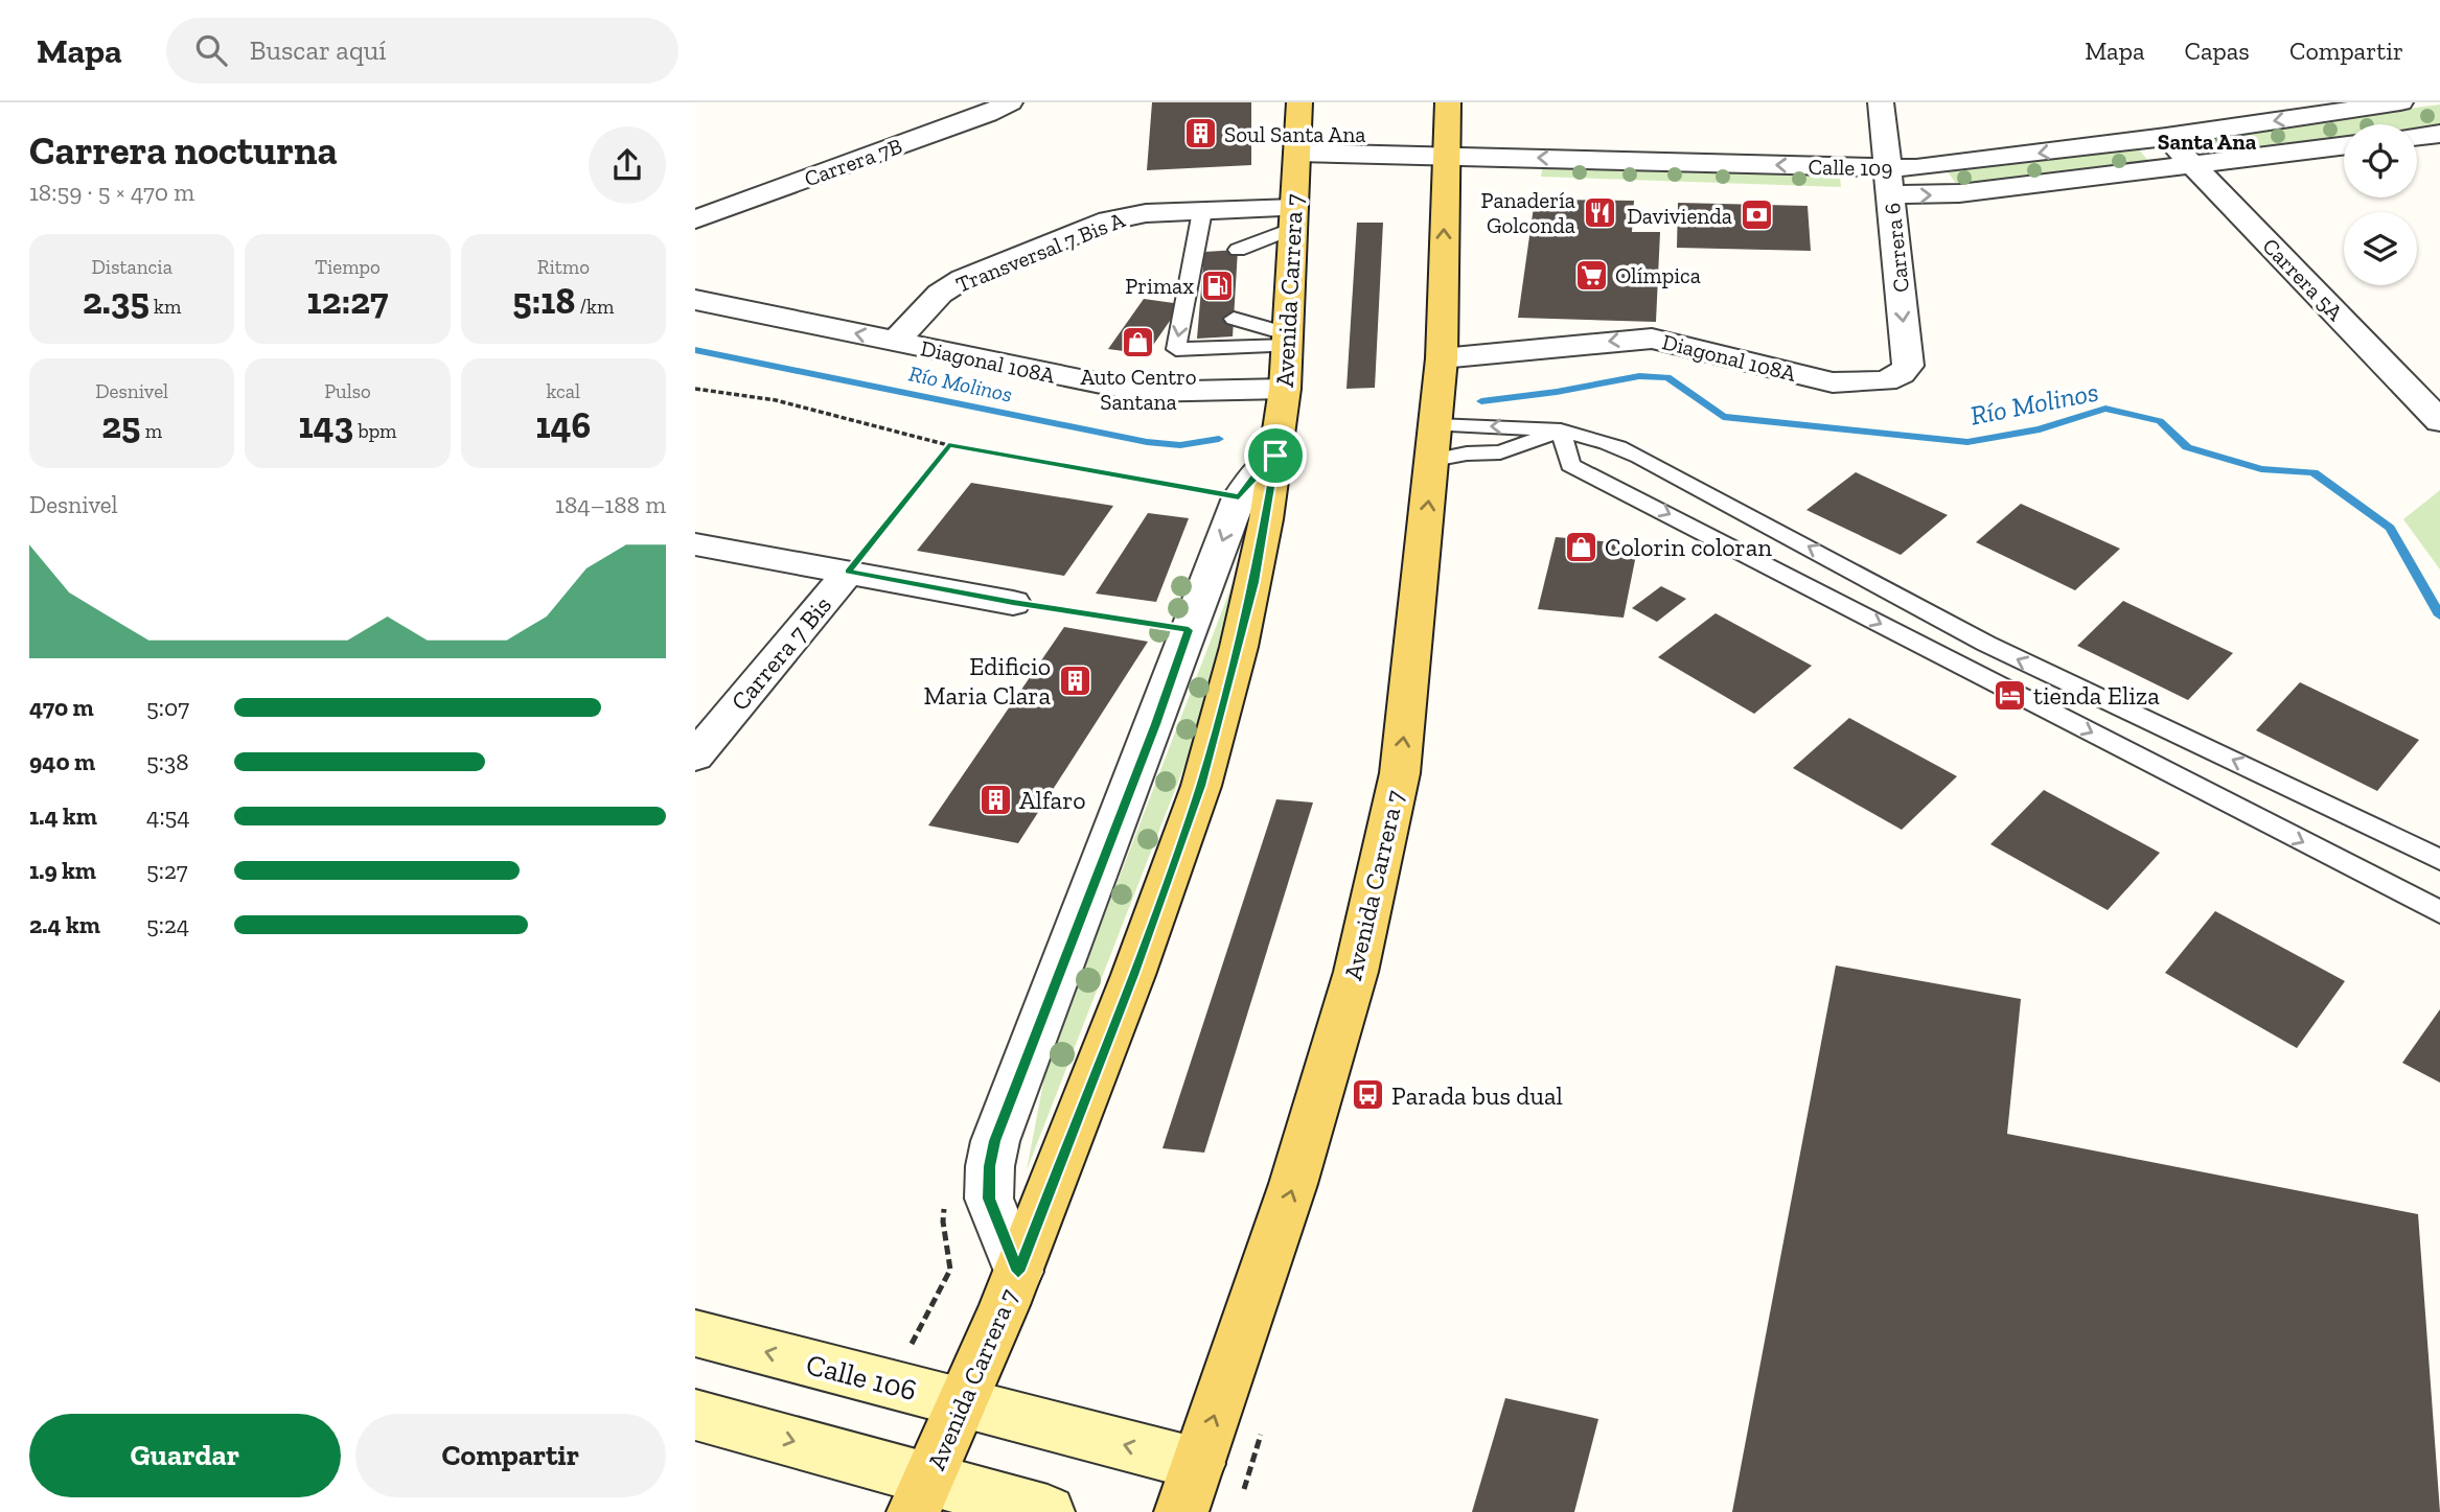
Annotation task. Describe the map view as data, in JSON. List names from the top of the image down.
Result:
{
  "streets": {
    "main road": ["Avenida Carrera 7", "Calle 106"],
    "street": [
      "Carrera 7B",
      "Calle 109",
      "Carrera 6",
      "Transversal 7 Bis A",
      "Carrera 5A",
      "Diagonal 108A",
      "Carrera 7 Bis"
    ]
  },
  "crossings": [
    ["Calle 109", "Carrera 6"],
    ["Calle 109", "Carrera 5A"],
    ["Calle 109", "Avenida Carrera 7"],
    ["Carrera 6", "Diagonal 108A"],
    ["Transversal 7 Bis A", "Avenida Carrera 7"],
    ["Transversal 7 Bis A", "Diagonal 108A"],
    ["Avenida Carrera 7", "Diagonal 108A"],
    ["Avenida Carrera 7", "Calle 106"]
  ],
  "one_way": ["Carrera 6", "Diagonal 108A"],
  "districts": ["Santa Ana"],
  "water": ["Río Molinos"],
  "places": {
    "building": ["Soul Santa Ana", "Edificio Maria Clara", "Alfaro"],
    "restaurant": ["Panadería Golconda"],
    "bank": ["Davivienda"],
    "supermarket": ["Olímpica"],
    "fuel station": ["Primax"],
    "shop": ["Auto Centro Santana", "Colorin coloran"],
    "hotel": ["tienda Eliza"],
    "bus stop": ["Parada bus dual"]
  },
  "page": {
    "header": "Mapa",
    "search": "Buscar aquí",
    "nav": ["Mapa", "Capas", "Compartir"],
    "heading": ["Carrera nocturna", "18:59 · 5 × 470 m"],
    "stats": [
      ["Distancia", "2.35 km"],
      ["Tiempo", "12:27"],
      ["Ritmo", "5:18 /km"],
      ["Desnivel", "25 m"],
      ["Pulso", "143 bpm"],
      ["kcal", "146"]
    ],
    "chart": ["Desnivel", "184–188 m"],
    "list": [
      {
        "name": "470 m",
        "note": "5:07"
      },
      {
        "name": "940 m",
        "note": "5:38"
      },
      {
        "name": "1.4 km",
        "note": "4:54"
      },
      {
        "name": "1.9 km",
        "note": "5:27"
      },
      {
        "name": "2.4 km",
        "note": "5:24"
      }
    ],
    "buttons": ["Guardar", "Compartir"]
  }
}
